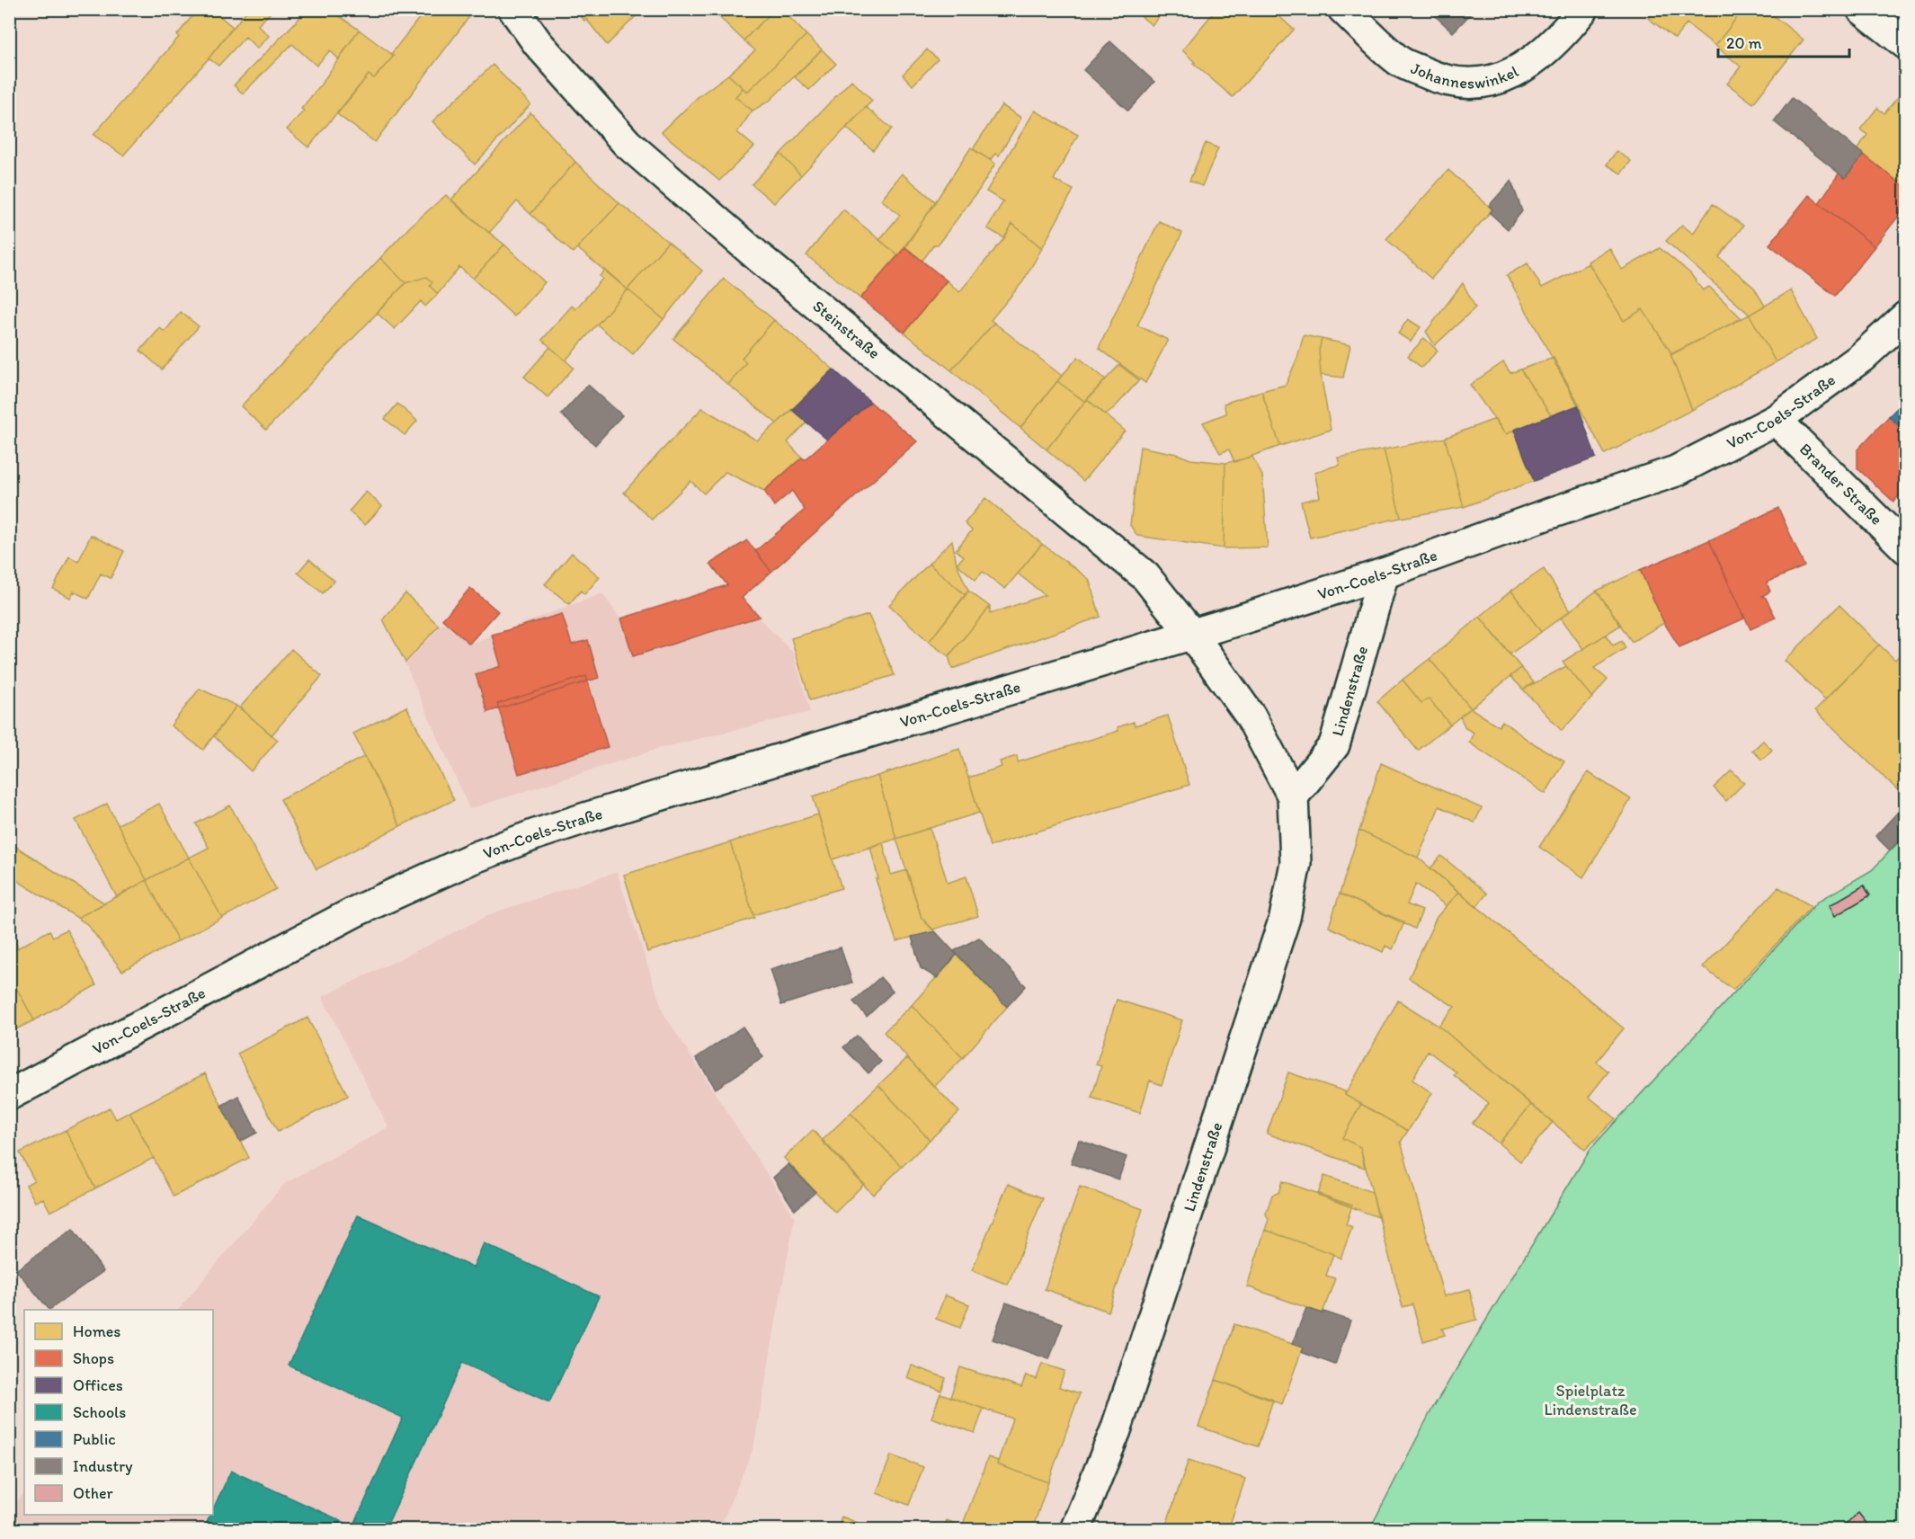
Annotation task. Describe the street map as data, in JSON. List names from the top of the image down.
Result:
{
  "streets": {
    "street": [
      "Johanneswinkel",
      "Steinstraße",
      "Von-Coels-Straße",
      "Brander Straße",
      "Lindenstraße"
    ]
  },
  "crossings": [
    ["Steinstraße", "Von-Coels-Straße"],
    ["Steinstraße", "Lindenstraße"],
    ["Von-Coels-Straße", "Brander Straße"],
    ["Von-Coels-Straße", "Lindenstraße"]
  ],
  "parks": ["Spielplatz Lindenstraße"],
  "legend": [
    "Homes",
    "Shops",
    "Offices",
    "Schools",
    "Public",
    "Industry",
    "Other"
  ],
  "scale_bar": "20 m"
}
